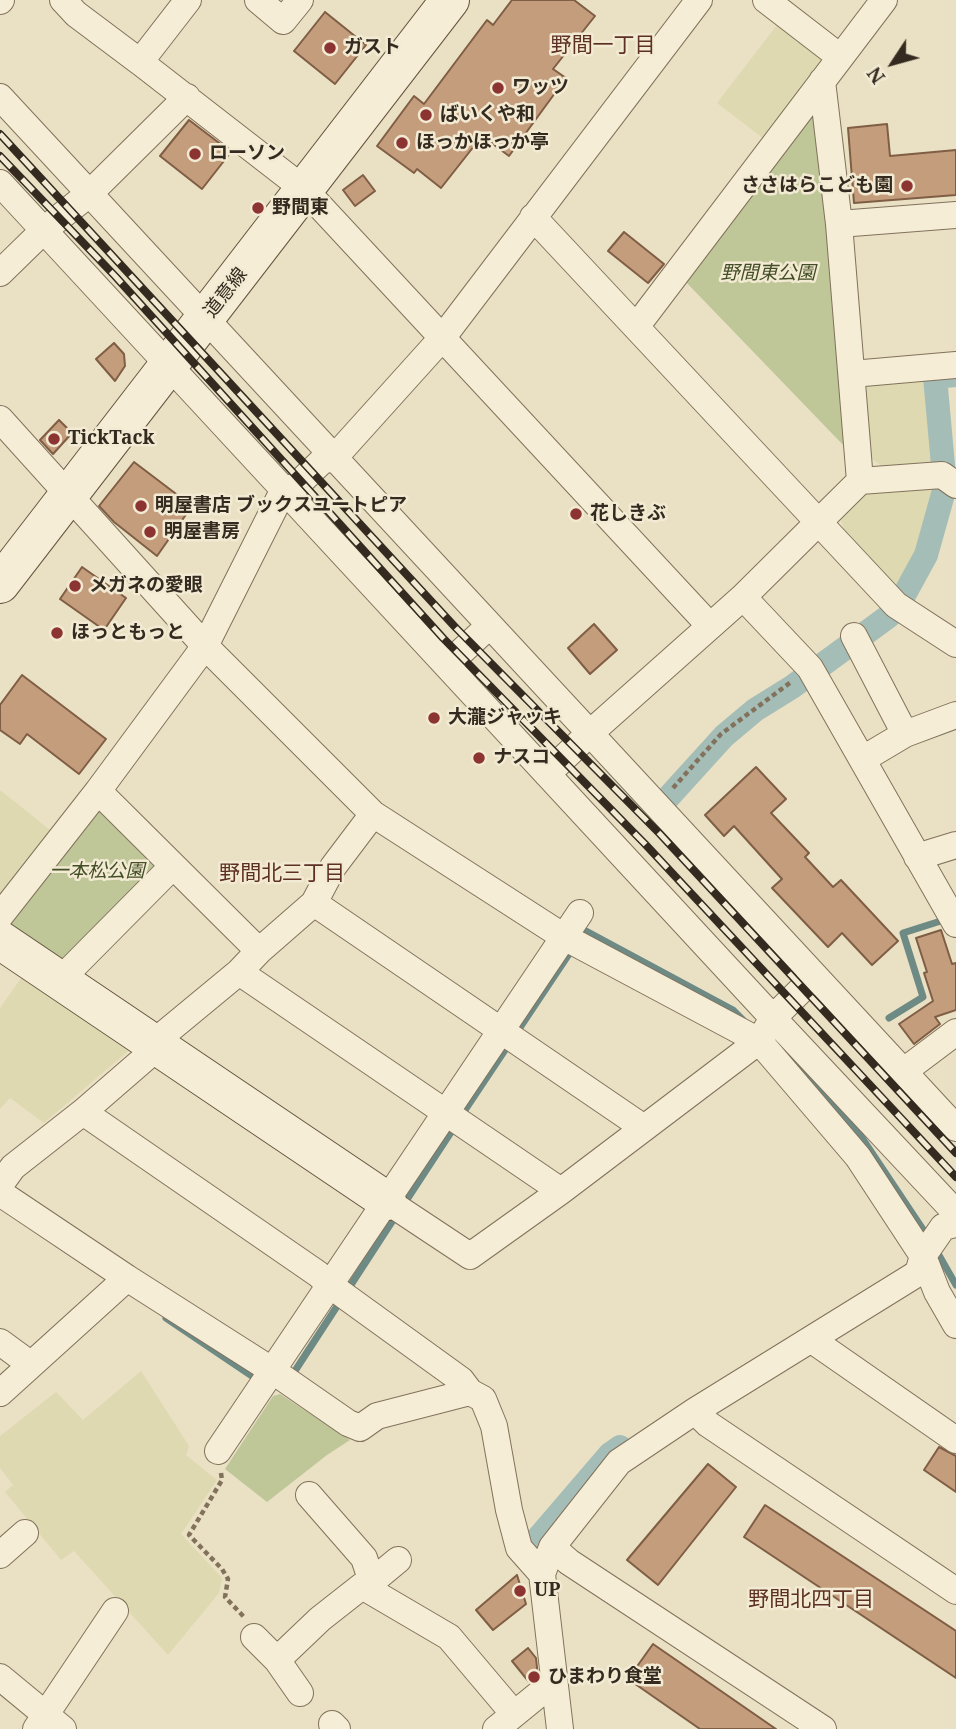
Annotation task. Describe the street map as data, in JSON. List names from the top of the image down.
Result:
{
  "streets": {
    "street": ["道意線"]
  },
  "districts": ["野間一丁目", "野間北三丁目", "野間北四丁目"],
  "parks": ["野間東公園", "一本松公園"],
  "places": [
    "ガスト",
    "ワッツ",
    "ばいくや和",
    "ほっかほっか亭",
    "ローソン",
    "ささはらこども園",
    "野間東",
    "TickTack",
    "明屋書店 ブックスユートピア",
    "花しきぶ",
    "明屋書房",
    "メガネの愛眼",
    "ほっともっと",
    "大瀧ジャッキ",
    "ナスコ",
    "UP",
    "ひまわり食堂"
  ],
  "north": "bottom left"
}
